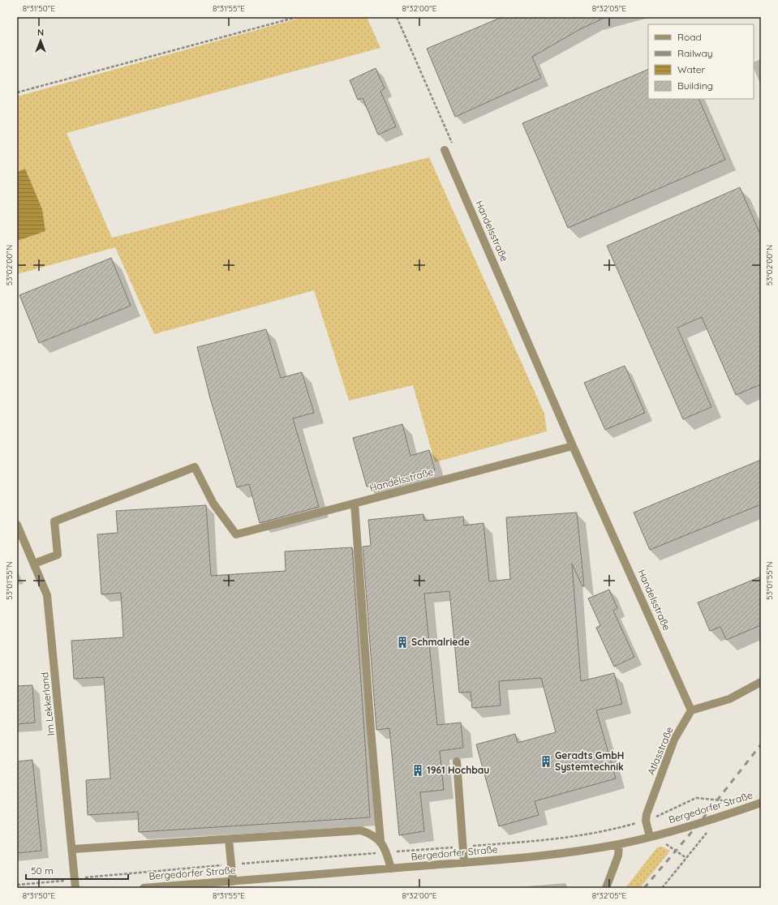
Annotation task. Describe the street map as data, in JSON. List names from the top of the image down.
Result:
{
  "streets": {
    "street": [
      "Handelsstraße",
      "Im Lekkerland",
      "Atlasstraße",
      "Bergedorfer Straße"
    ]
  },
  "crossings": [
    ["Handelsstraße", "Im Lekkerland"],
    ["Handelsstraße", "Atlasstraße"],
    ["Atlasstraße", "Bergedorfer Straße"]
  ],
  "places": {
    "building": ["Schmalriede", "Geradts GmbH Systemtechnik", "1961 Hochbau"]
  },
  "legend": [
    "Road",
    "Railway",
    "Water",
    "Building"
  ],
  "scale_bar": "50 m",
  "north": "top",
  "coordinates": [
    "8°31'50\"E",
    "8°31'55\"E",
    "8°32'00\"E",
    "8°32'05\"E",
    "53°02'00\"N",
    "53°01'55\"N"
  ]
}
